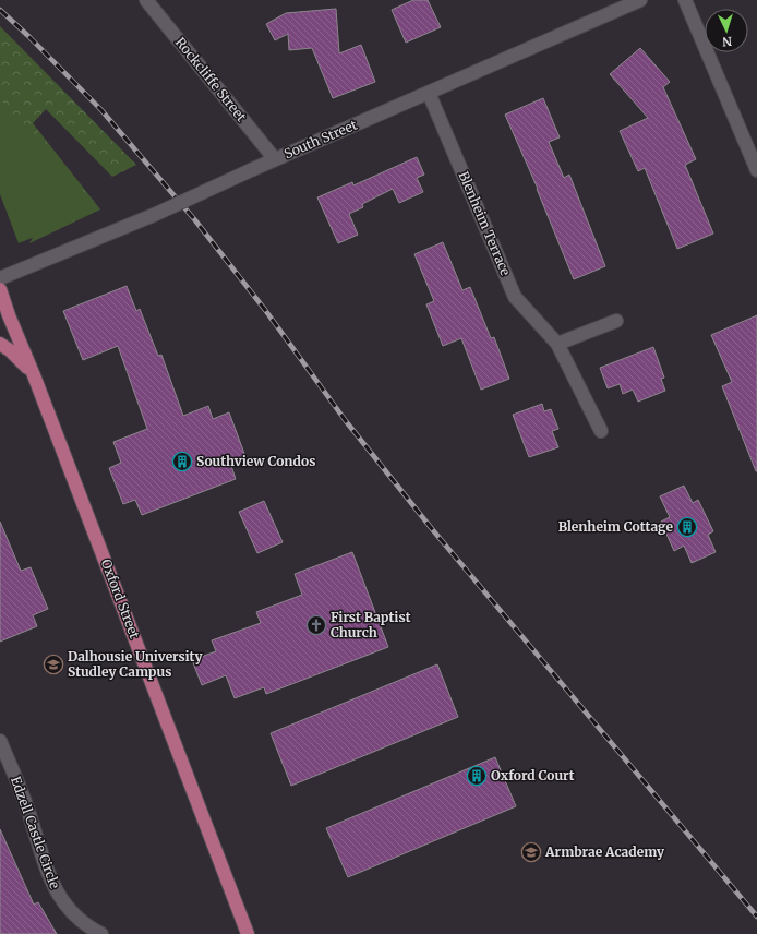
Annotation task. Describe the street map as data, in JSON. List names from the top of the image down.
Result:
{
  "streets": {
    "main road": ["Oxford Street"],
    "street": [
      "Rockcliffe Street",
      "South Street",
      "Blenheim Terrace",
      "Edzell Castle Circle"
    ]
  },
  "crossings": [
    ["Rockcliffe Street", "South Street"],
    ["South Street", "Blenheim Terrace"]
  ],
  "places": {
    "building": ["Southview Condos", "Blenheim Cottage", "Oxford Court"],
    "church": ["First Baptist Church"],
    "school or university": ["Dalhousie University Studley Campus", "Armbrae Academy"]
  },
  "north": "bottom"
}
